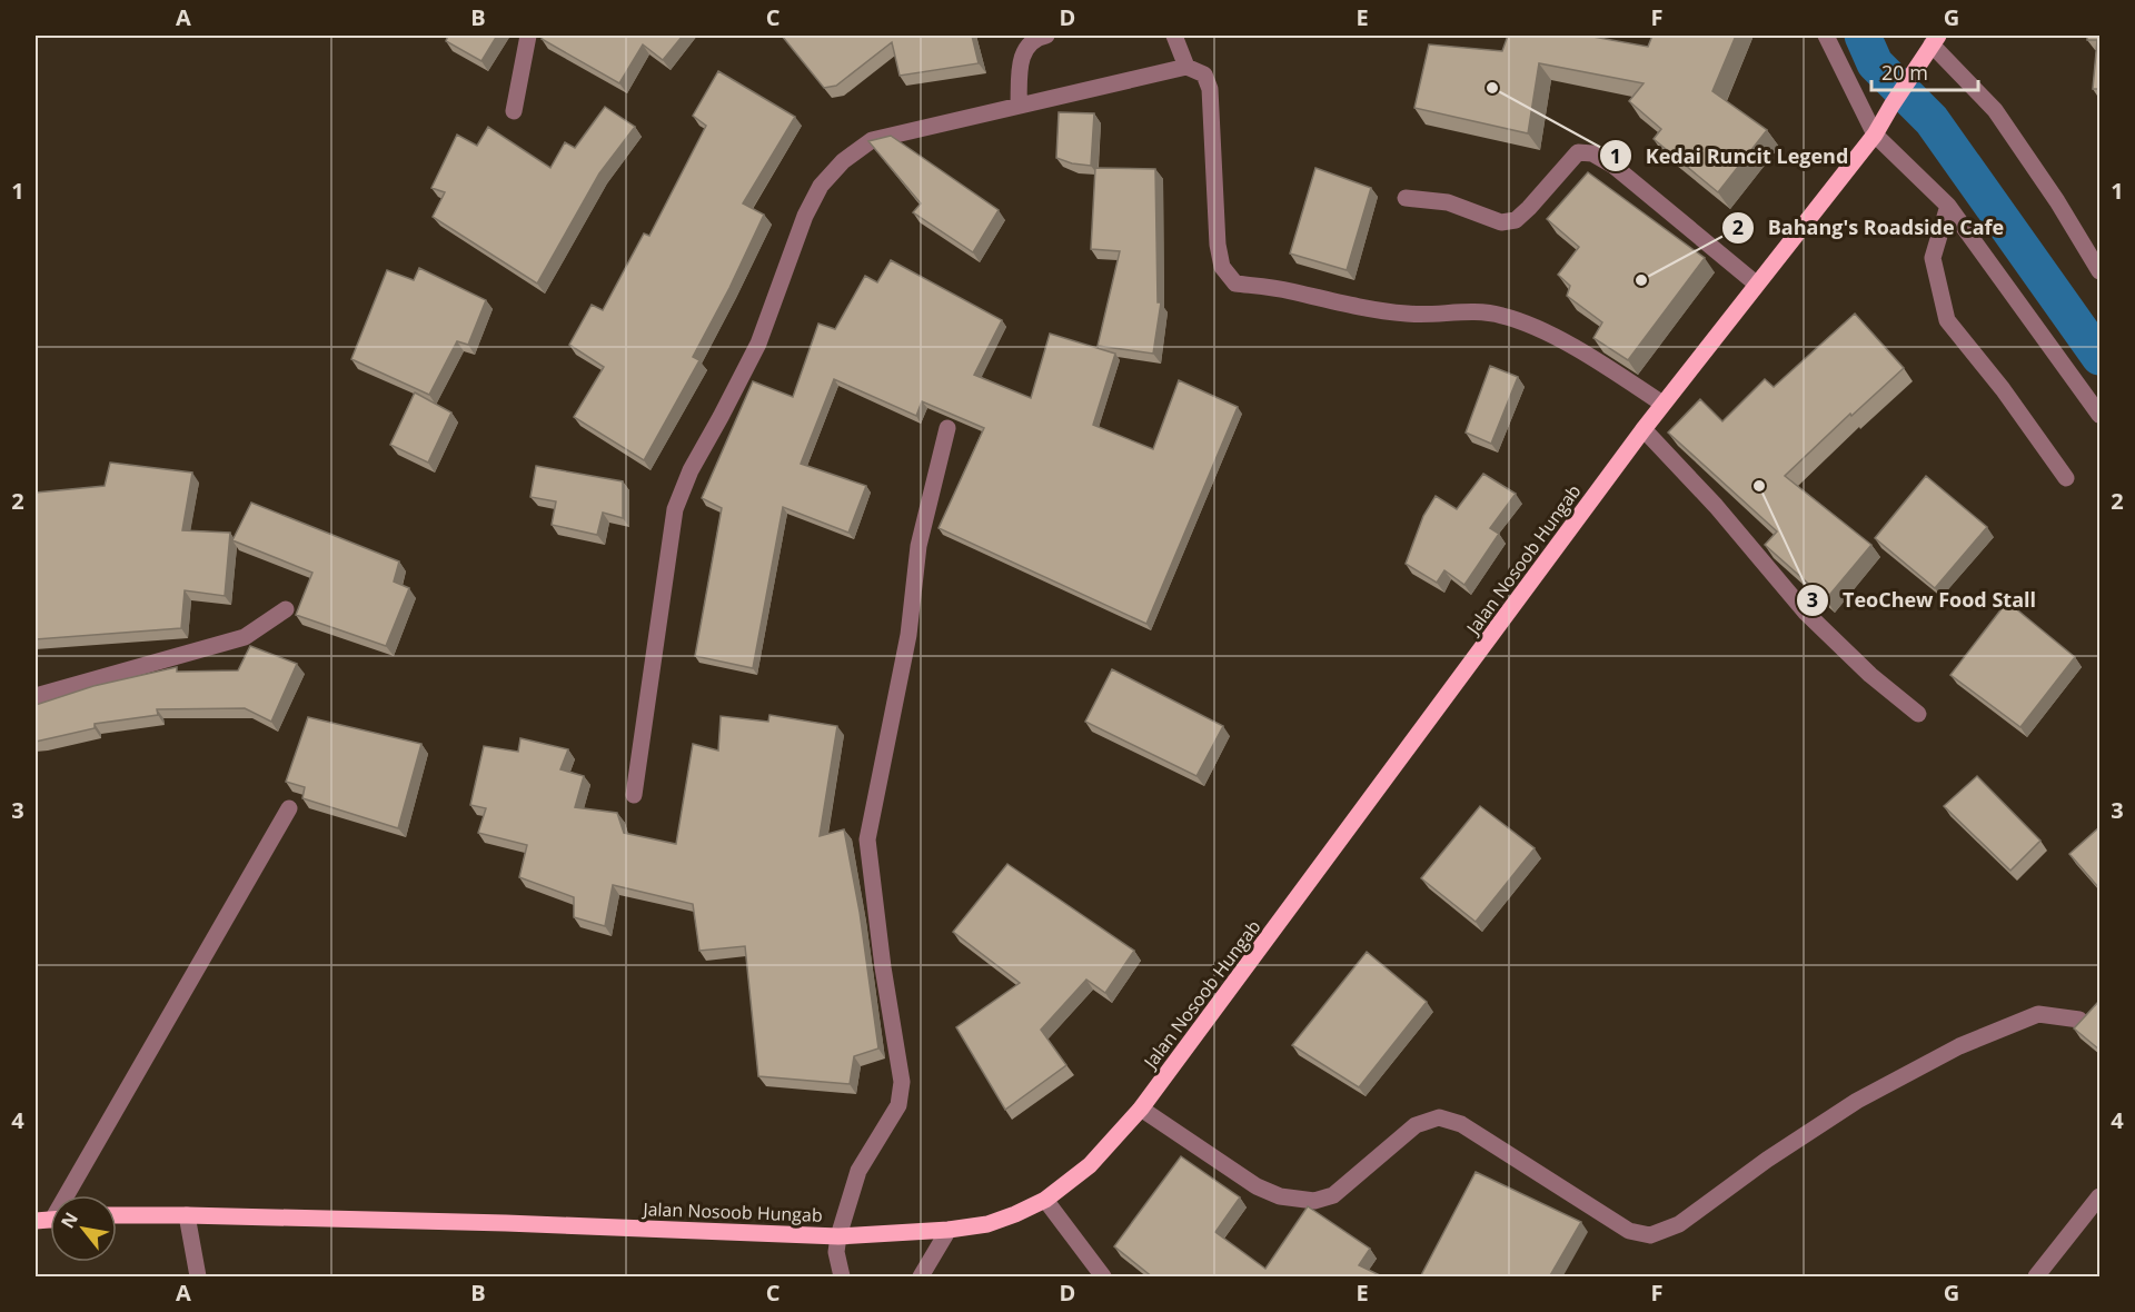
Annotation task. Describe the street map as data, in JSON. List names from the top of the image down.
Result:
{
  "streets": {
    "main road": ["Jalan Nosoob Hungab"]
  },
  "places": ["Kedai Runcit Legend", "Bahang's Roadside Cafe", "TeoChew Food Stall"],
  "scale_bar": "20 m",
  "north": "top left",
  "grid": {
    "columns": [
      "A",
      "B",
      "C",
      "D",
      "E",
      "F",
      "G"
    ],
    "rows": [
      "1",
      "2",
      "3",
      "4"
    ]
  }
}
